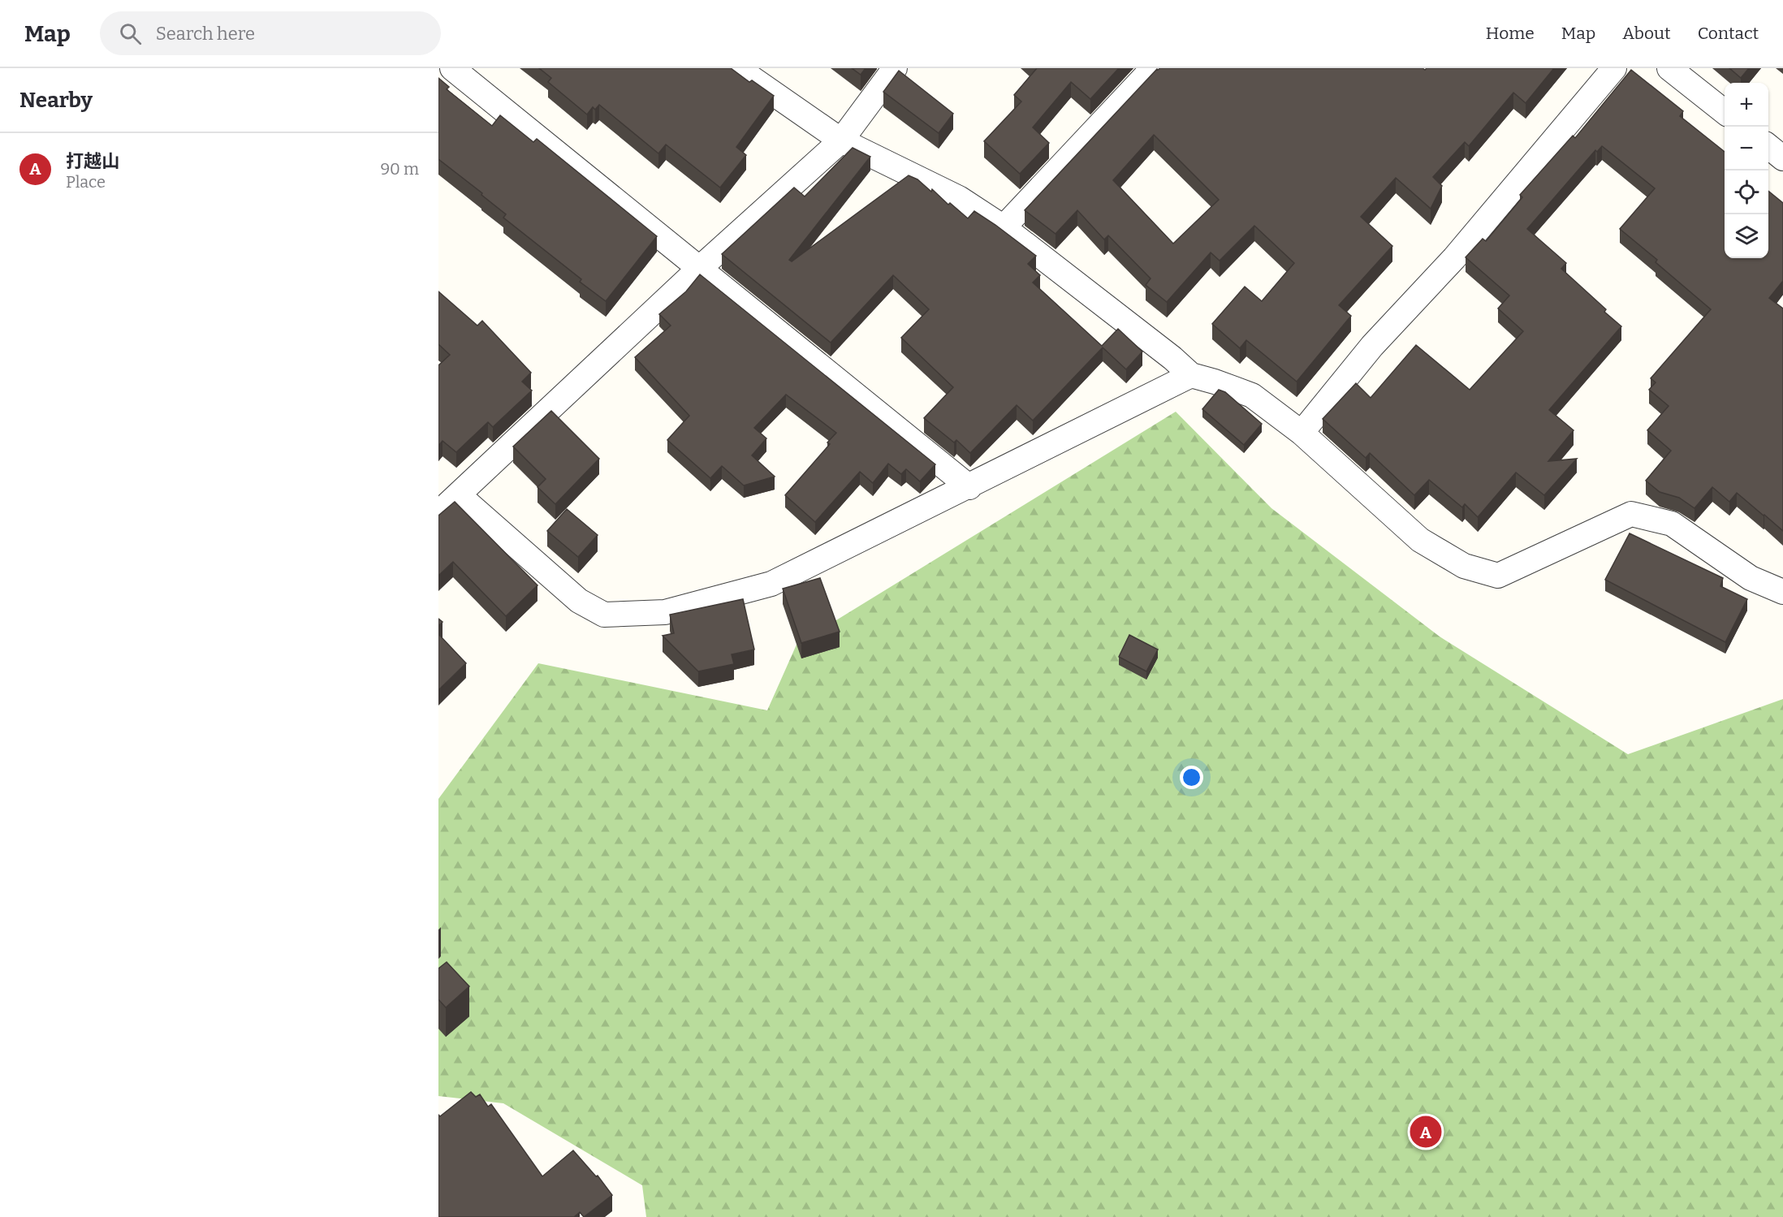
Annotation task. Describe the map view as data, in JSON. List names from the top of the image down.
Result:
{
  "page": {
    "header": "Map",
    "search": "Search here",
    "nav": [
      "Home",
      "Map",
      "About",
      "Contact"
    ],
    "heading": "Nearby",
    "map_buttons": ["+", "−"],
    "list": [
      {
        "mark": "A",
        "name": "打越山",
        "note": "Place",
        "value": "90 m"
      }
    ],
    "pins": "A"
  }
}
